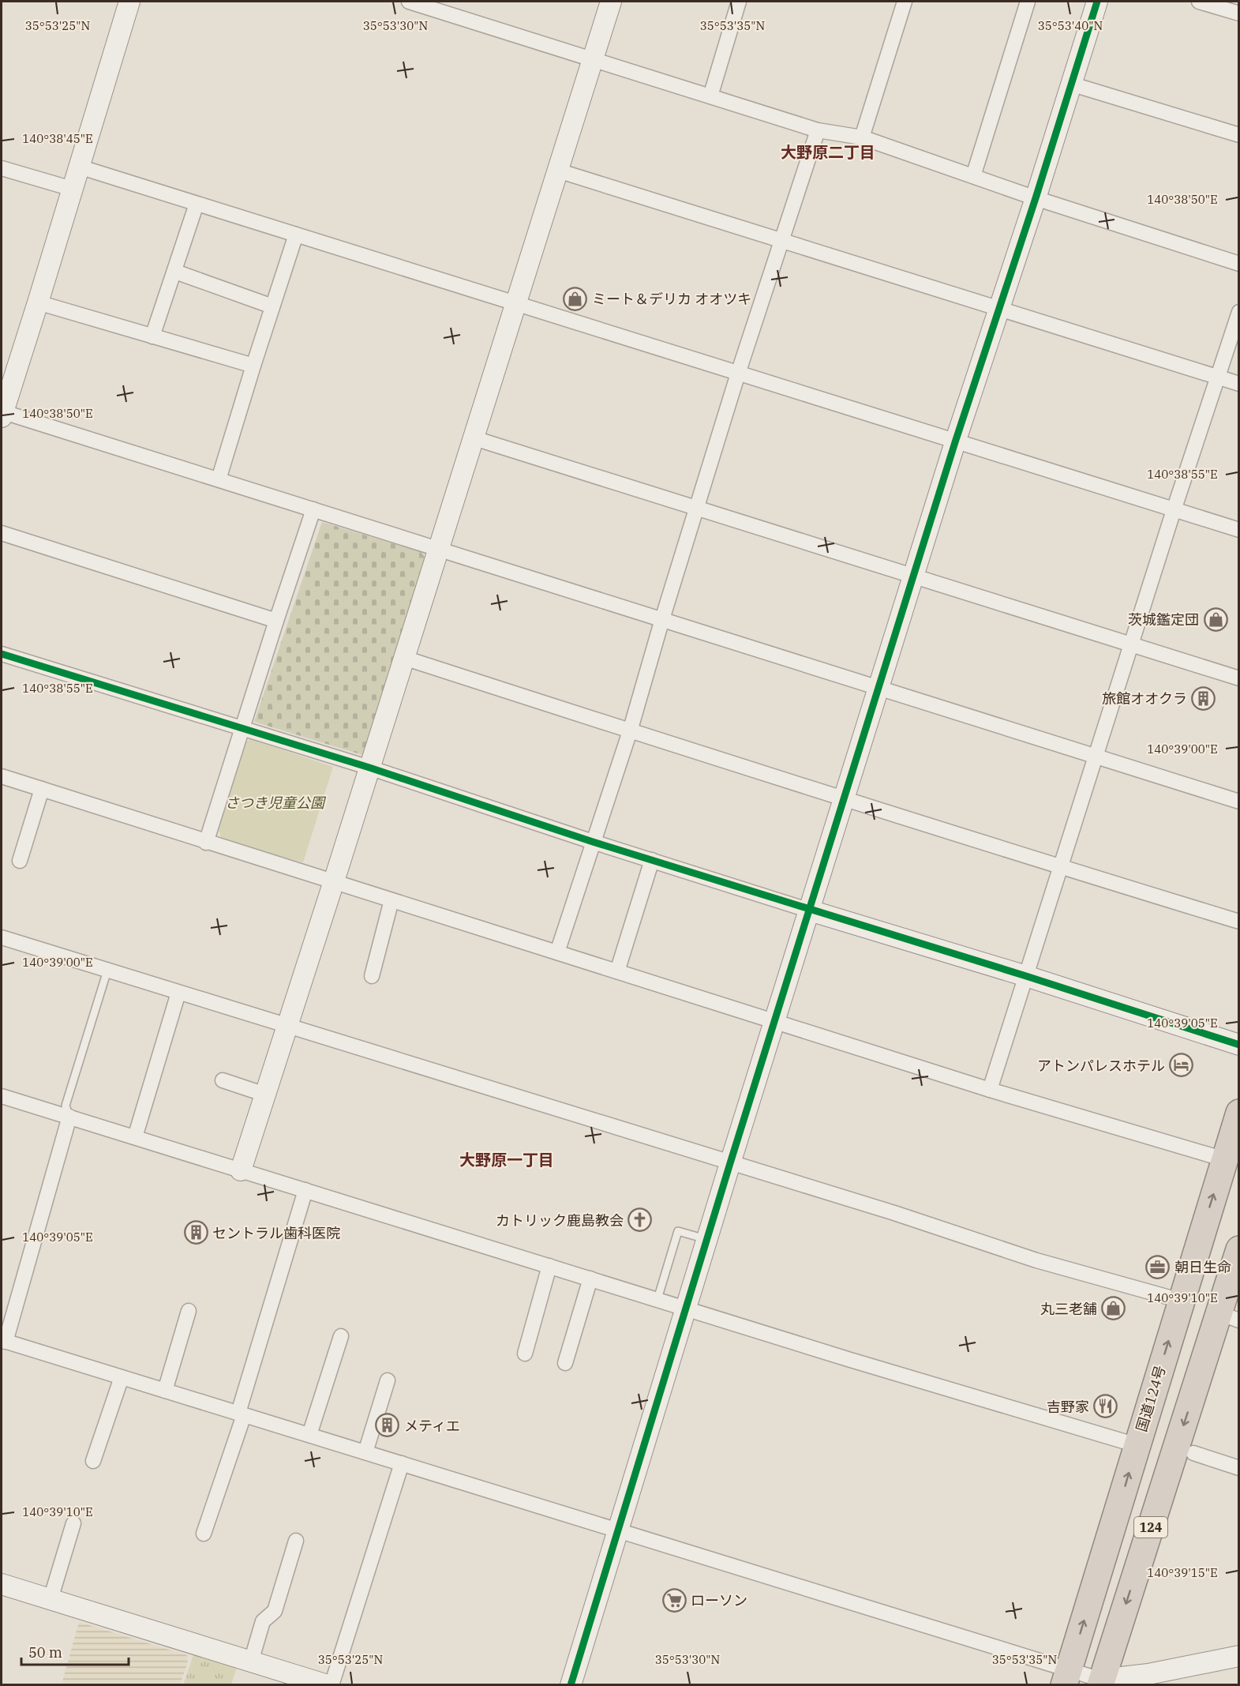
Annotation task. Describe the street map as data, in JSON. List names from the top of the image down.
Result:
{
  "streets": {
    "highway": ["国道124号", "124"]
  },
  "crossings": [
    ["国道124号", "124"]
  ],
  "districts": ["大野原二丁目", "大野原一丁目"],
  "parks": ["さつき児童公園"],
  "places": {
    "shop": ["ミート＆デリカ オオツキ", "茨城鑑定団", "丸三老舗"],
    "building": ["旅館オオクラ", "セントラル歯科医院", "メティエ"],
    "hotel": ["アトンパレスホテル"],
    "church": ["カトリック鹿島教会"],
    "office": ["朝日生命"],
    "restaurant": ["吉野家"],
    "supermarket": ["ローソン"]
  },
  "scale_bar": "50 m",
  "coordinates": [
    "35°53'25\"N",
    "35°53'30\"N",
    "35°53'35\"N",
    "35°53'40\"N",
    "140°38'45\"E",
    "140°38'50\"E",
    "140°38'55\"E",
    "140°39'00\"E",
    "140°39'05\"E",
    "140°39'10\"E",
    "140°39'15\"E"
  ]
}
